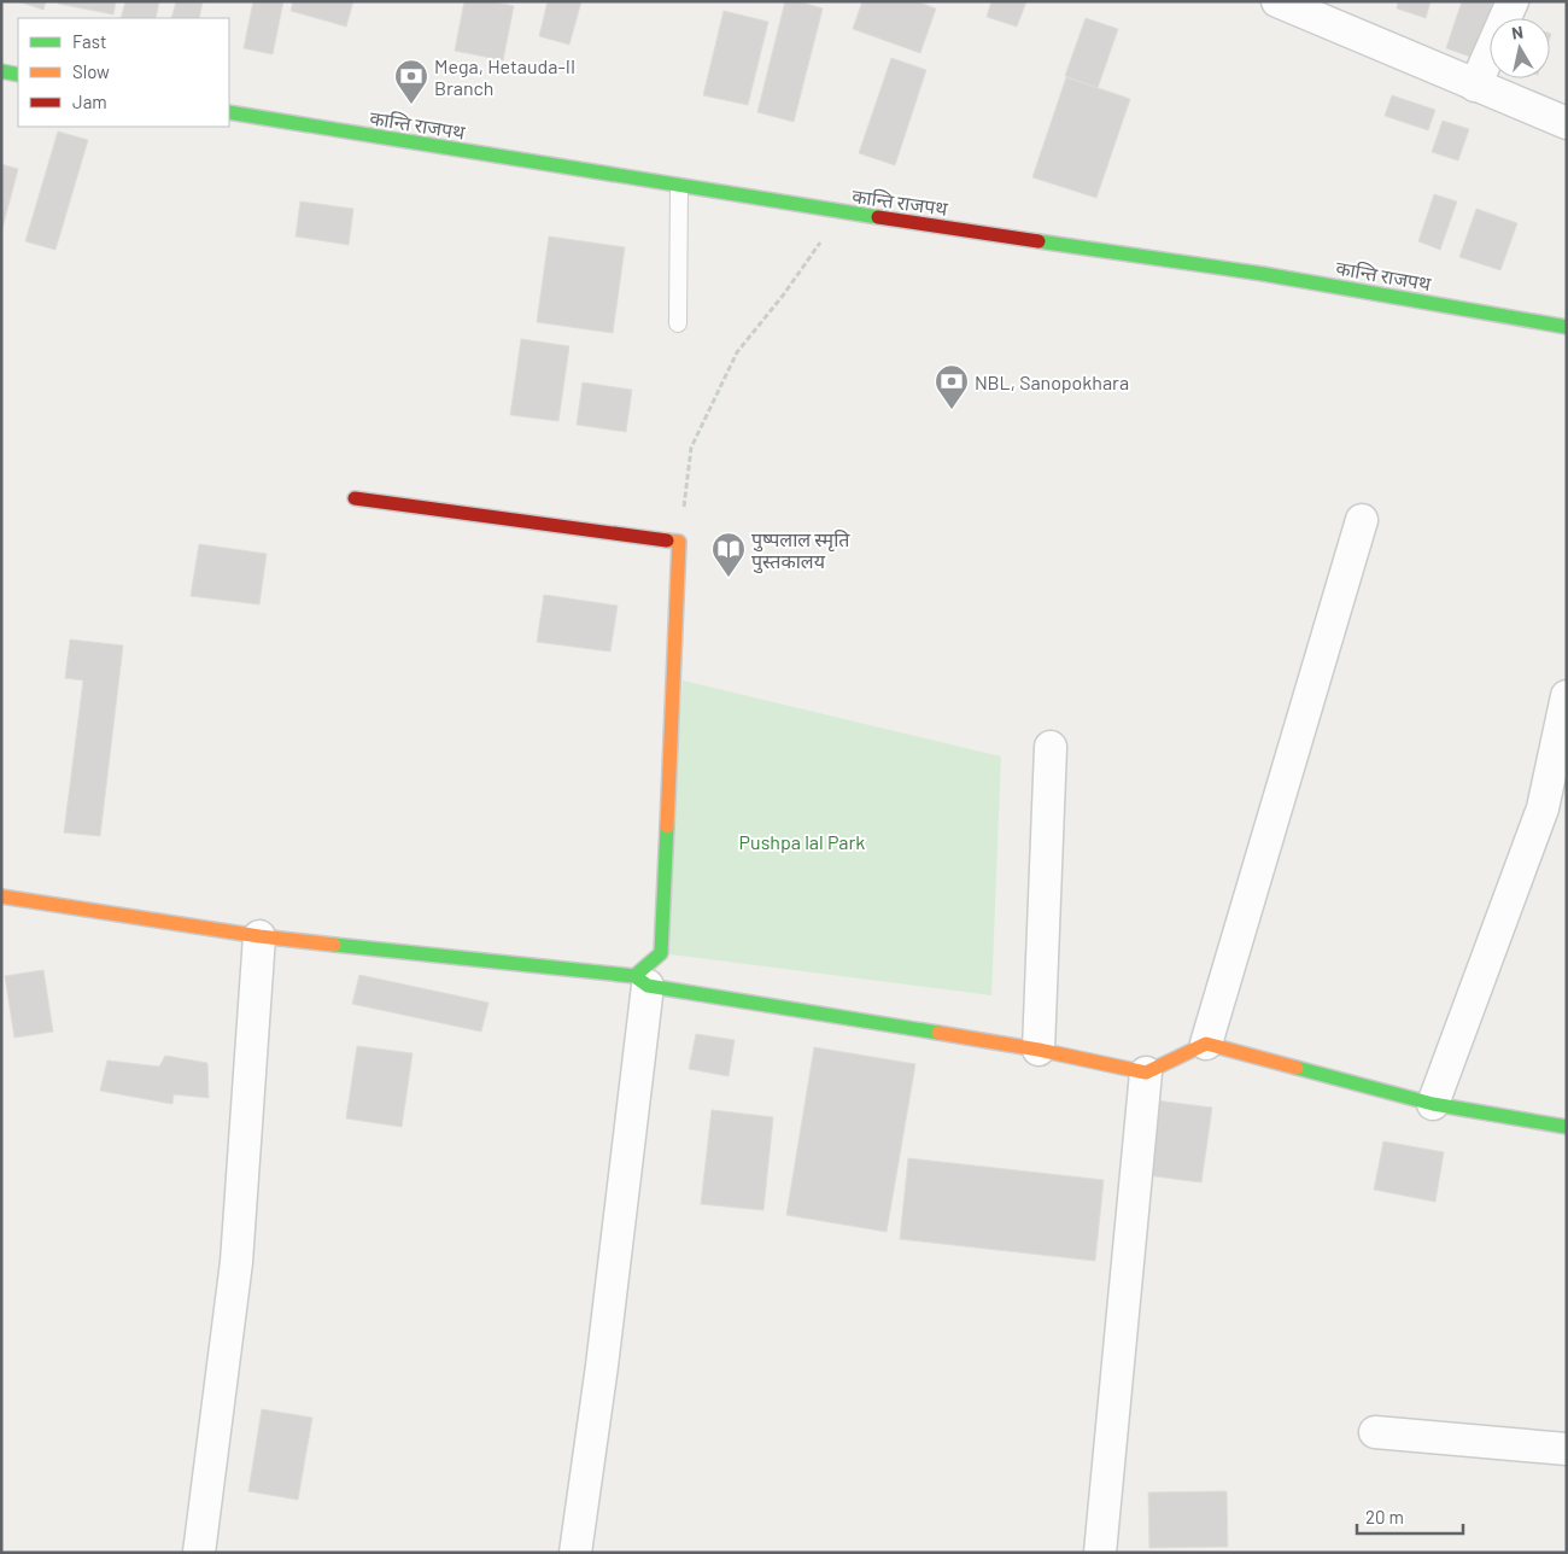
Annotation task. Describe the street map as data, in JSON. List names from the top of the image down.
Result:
{
  "streets": {
    "street": ["कान्ति राजपथ"]
  },
  "parks": ["Pushpa lal Park"],
  "places": {
    "bank": ["Mega, Hetauda-II Branch", "NBL, Sanopokhara"],
    "library": ["पुष्पलाल स्मृति पुस्तकालय"]
  },
  "legend": ["Fast", "Slow", "Jam"],
  "scale_bar": "20 m",
  "north": "top"
}
